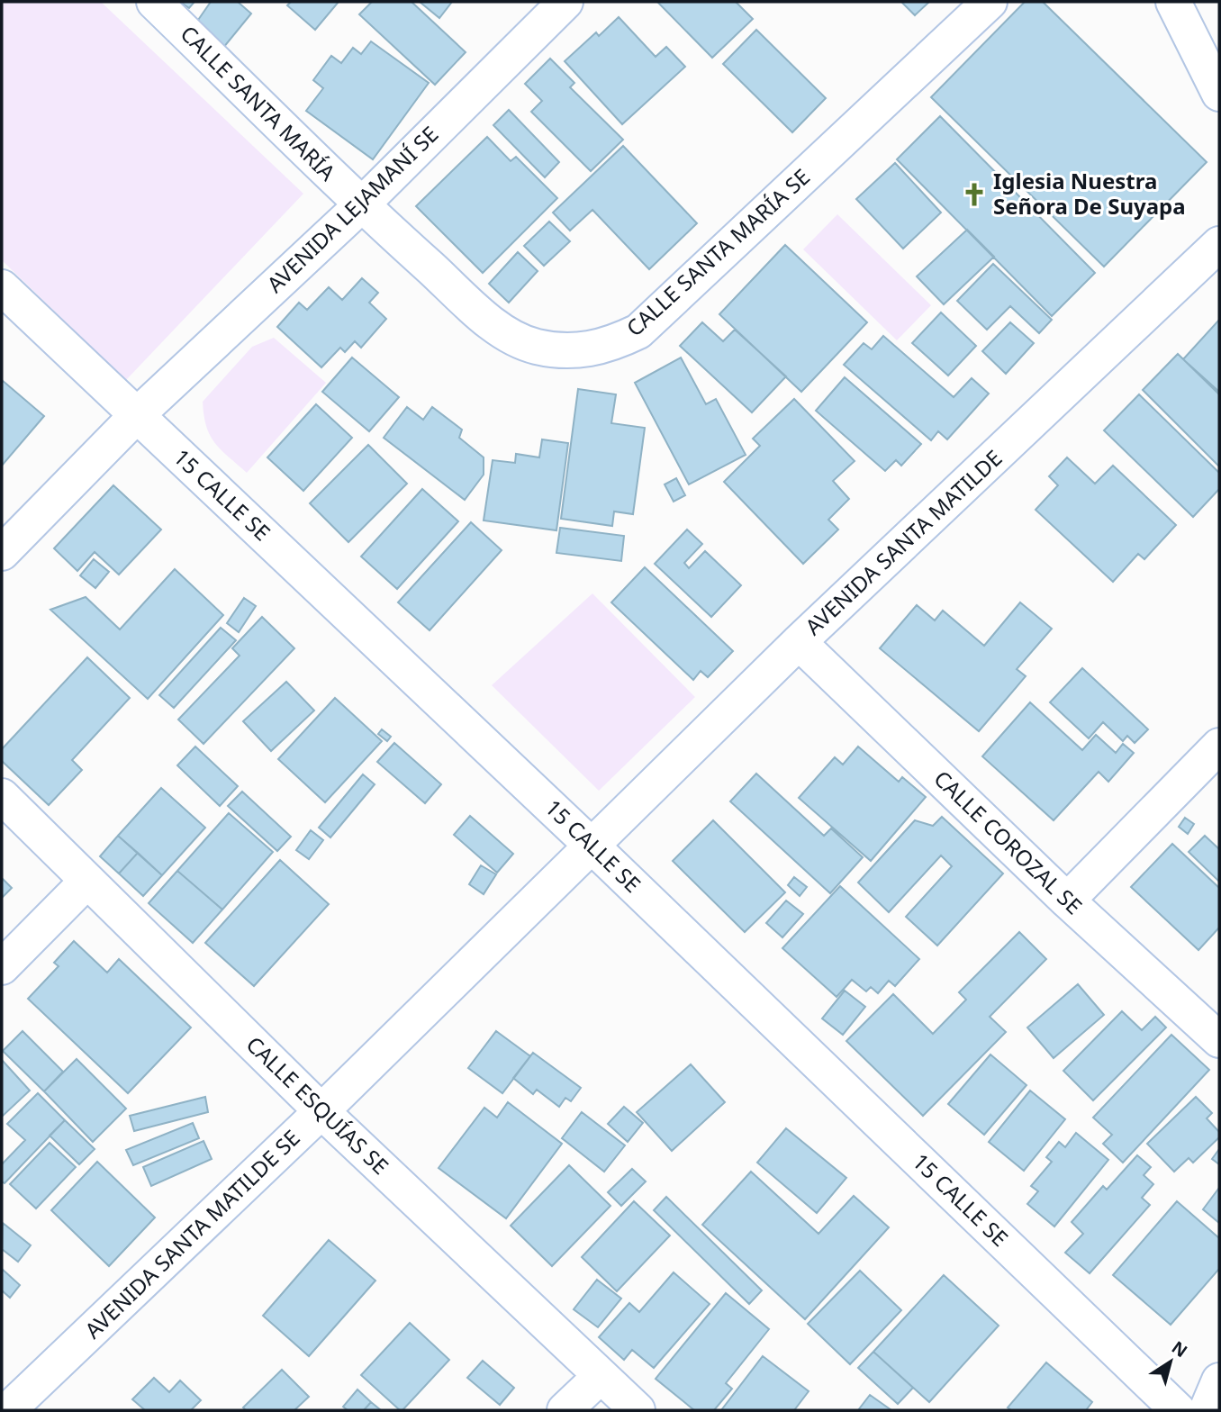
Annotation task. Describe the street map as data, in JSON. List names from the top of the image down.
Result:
{
  "streets": {
    "street": [
      "CALLE SANTA MARÍA",
      "AVENIDA LEJAMANÍ SE",
      "CALLE SANTA MARÍA SE",
      "15 CALLE SE",
      "AVENIDA SANTA MATILDE",
      "CALLE COROZAL SE",
      "CALLE ESQUÍAS SE",
      "AVENIDA SANTA MATILDE SE"
    ]
  },
  "crossings": [
    ["CALLE SANTA MARÍA", "AVENIDA LEJAMANÍ SE"],
    ["CALLE SANTA MARÍA", "CALLE SANTA MARÍA SE"],
    ["AVENIDA LEJAMANÍ SE", "CALLE SANTA MARÍA SE"],
    ["AVENIDA LEJAMANÍ SE", "15 CALLE SE"],
    ["15 CALLE SE", "AVENIDA SANTA MATILDE"],
    ["15 CALLE SE", "AVENIDA SANTA MATILDE SE"],
    ["AVENIDA SANTA MATILDE", "CALLE COROZAL SE"],
    ["AVENIDA SANTA MATILDE", "AVENIDA SANTA MATILDE SE"],
    ["CALLE ESQUÍAS SE", "AVENIDA SANTA MATILDE SE"]
  ],
  "places": {
    "church": ["Iglesia Nuestra Señora De Suyapa"]
  },
  "north": "top right"
}
